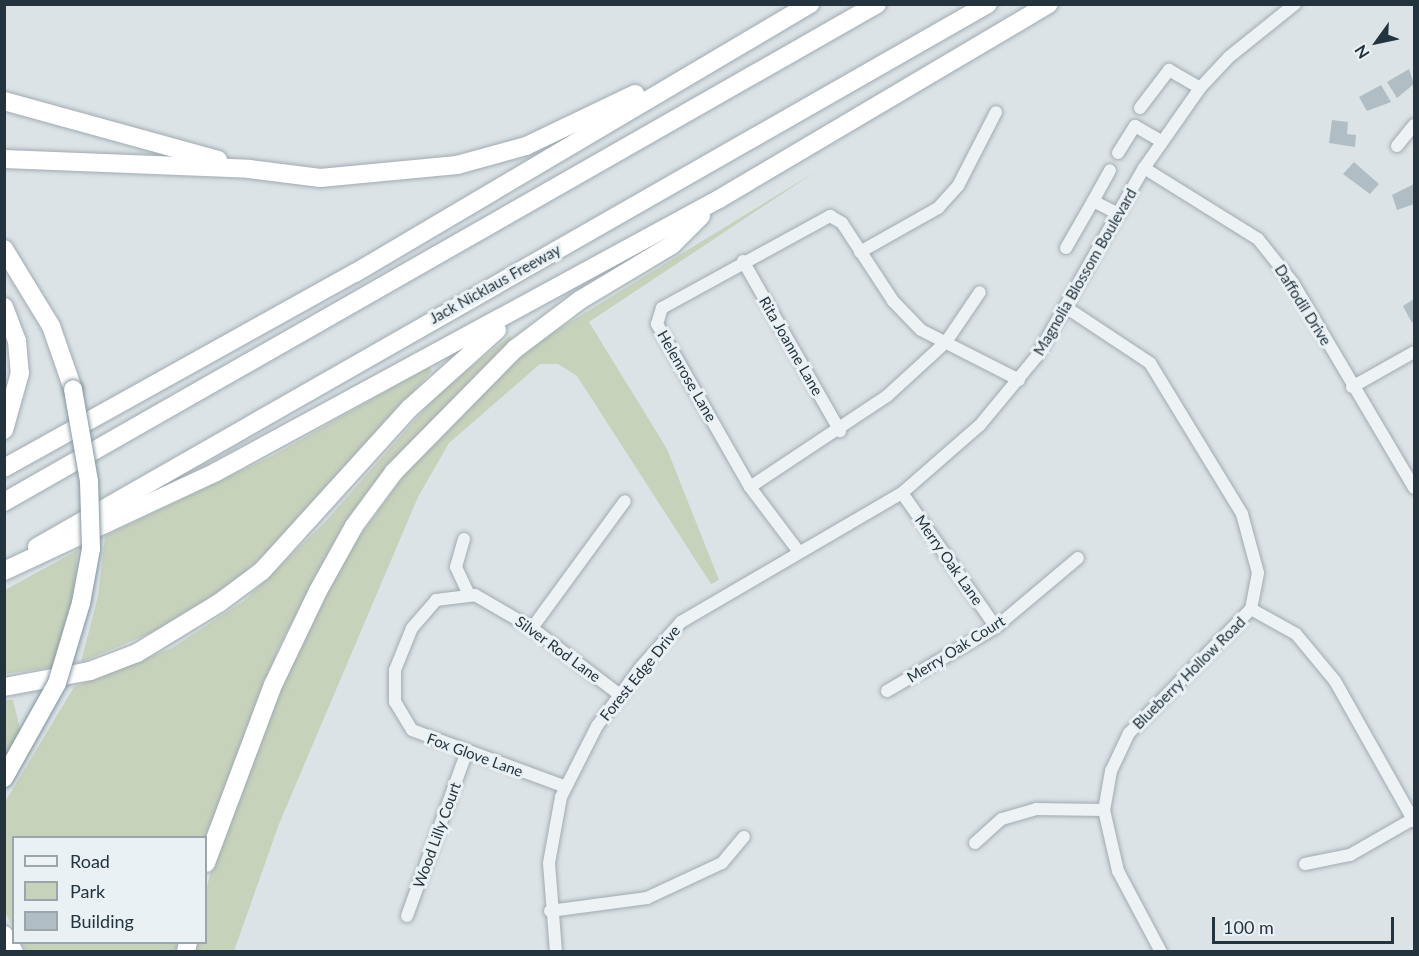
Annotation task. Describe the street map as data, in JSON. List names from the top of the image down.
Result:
{
  "streets": {
    "highway": ["Jack Nicklaus Freeway"],
    "street": [
      "Magnolia Blossom Boulevard",
      "Daffodil Drive",
      "Rita Joanne Lane",
      "Helenrose Lane",
      "Merry Oak Lane",
      "Silver Rod Lane",
      "Merry Oak Court",
      "Forest Edge Drive",
      "Blueberry Hollow Road",
      "Fox Glove Lane",
      "Wood Lilly Court"
    ]
  },
  "crossings": [
    ["Magnolia Blossom Boulevard", "Daffodil Drive"],
    ["Magnolia Blossom Boulevard", "Helenrose Lane"],
    ["Magnolia Blossom Boulevard", "Merry Oak Lane"],
    ["Magnolia Blossom Boulevard", "Forest Edge Drive"],
    ["Magnolia Blossom Boulevard", "Blueberry Hollow Road"],
    ["Rita Joanne Lane", "Helenrose Lane"],
    ["Merry Oak Lane", "Merry Oak Court"],
    ["Silver Rod Lane", "Forest Edge Drive"],
    ["Silver Rod Lane", "Fox Glove Lane"],
    ["Forest Edge Drive", "Fox Glove Lane"],
    ["Fox Glove Lane", "Wood Lilly Court"]
  ],
  "legend": ["Road", "Park", "Building"],
  "scale_bar": "100 m",
  "north": "bottom left"
}
